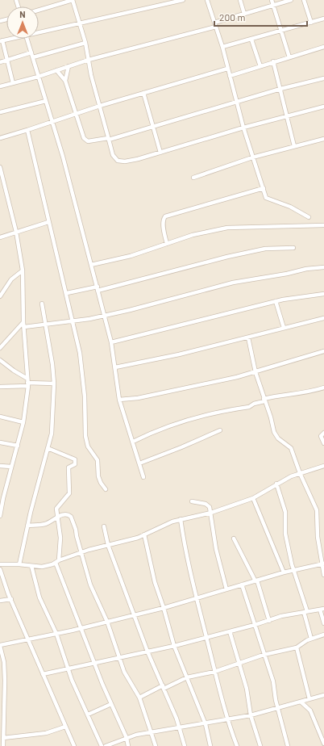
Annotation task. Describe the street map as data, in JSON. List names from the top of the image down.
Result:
{
  "scale_bar": "200 m",
  "north": "top"
}
